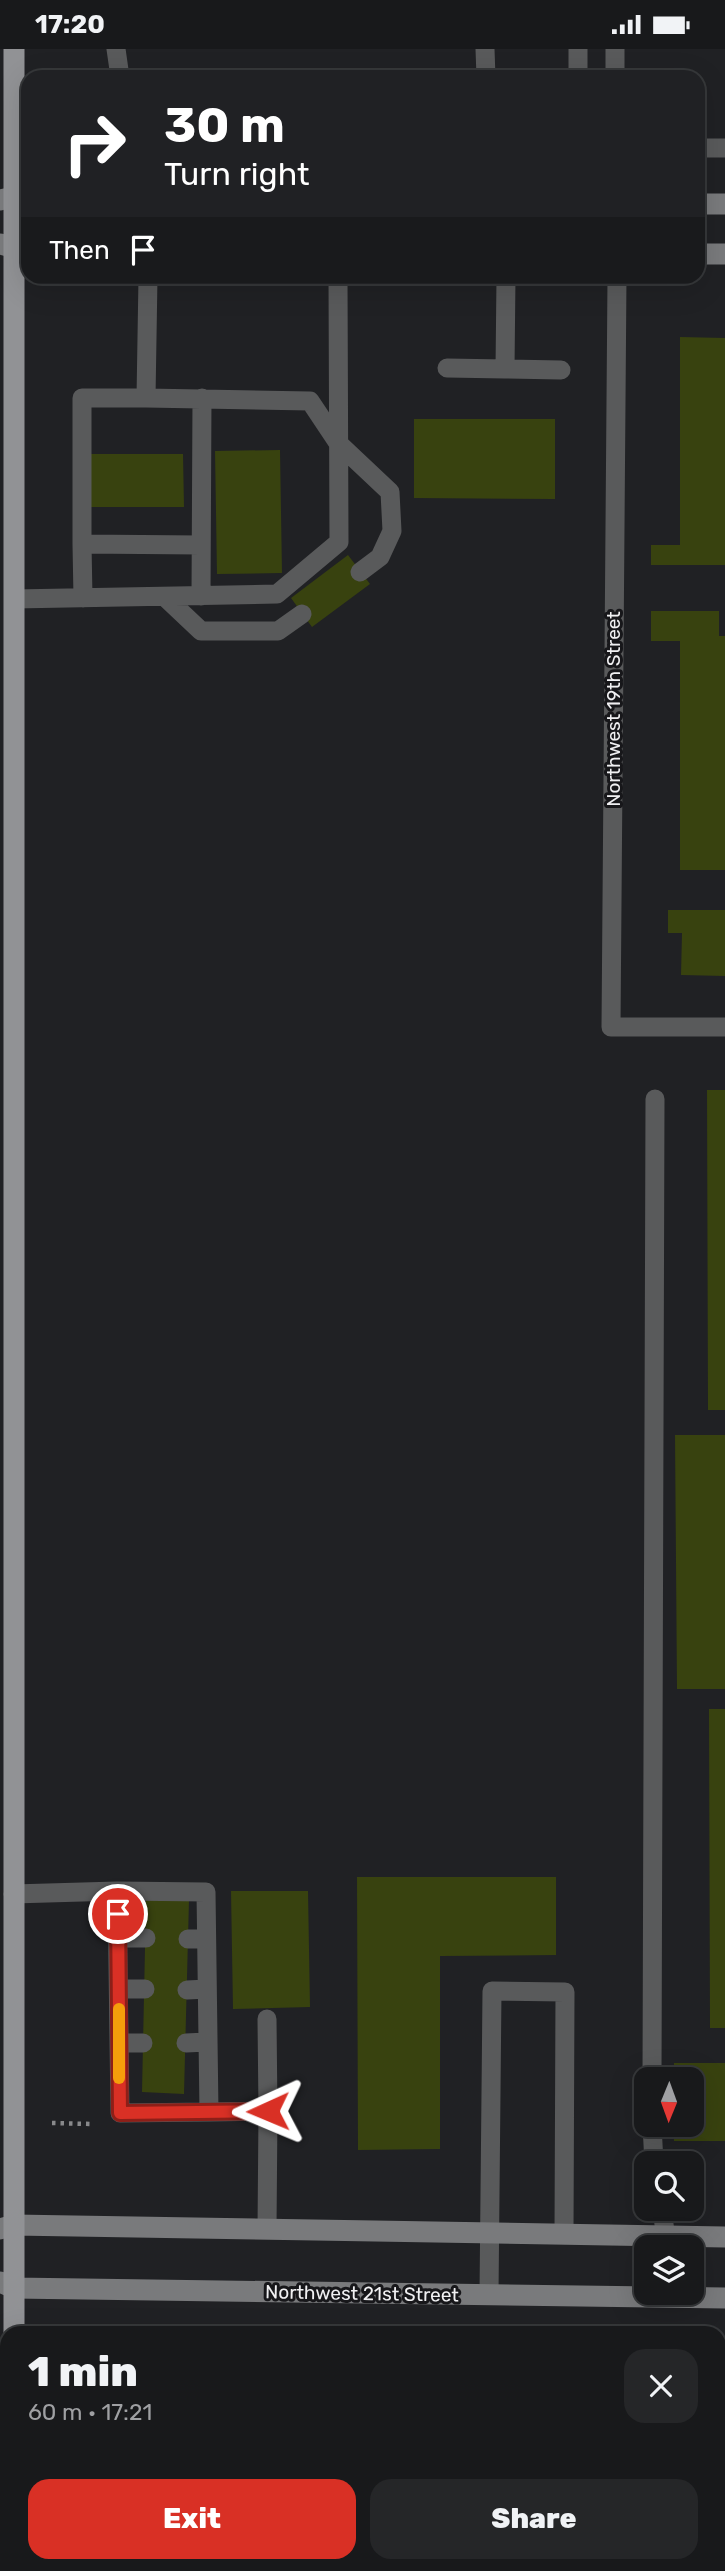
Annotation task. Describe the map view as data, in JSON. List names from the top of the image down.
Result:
{
  "streets": {
    "street": ["Northwest 21st Street"],
    "lane": ["Northwest 19th Street"]
  },
  "north": "bottom",
  "page": {
    "status": "17:20",
    "turn": ["30 m", "Turn right"],
    "then": "Then",
    "heading": ["1 min", "60 m · 17:21"],
    "buttons": ["Exit", "Share"]
  }
}
